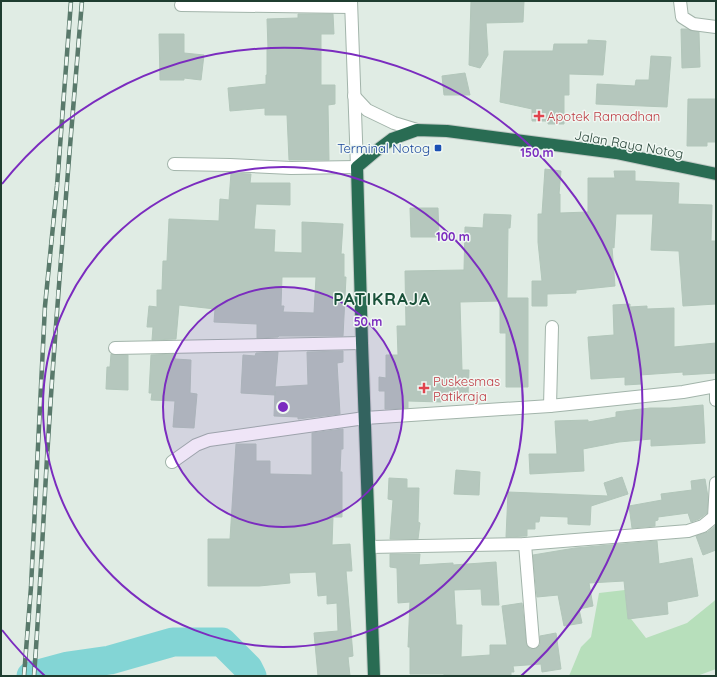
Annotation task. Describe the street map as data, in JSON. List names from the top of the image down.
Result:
{
  "streets": {
    "highway": ["Jalan Raya Notog"]
  },
  "districts": ["PATIKRAJA"],
  "places": {
    "health": ["Apotek Ramadhan", "Puskesmas Patikraja"],
    "transit": ["Terminal Notog"]
  },
  "rings": ["150 m", "100 m", "50 m"]
}
